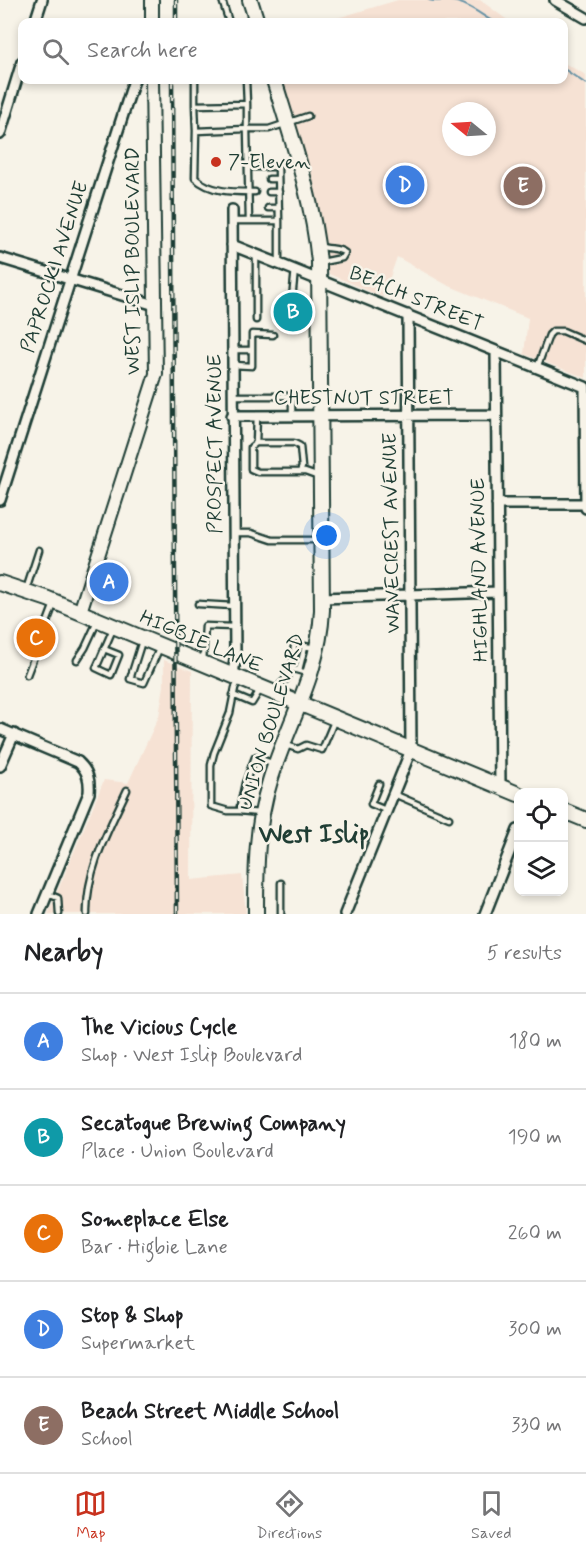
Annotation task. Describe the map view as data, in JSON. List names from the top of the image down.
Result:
{
  "streets": {
    "main road": ["HIGBIE LANE", "UNION BOULEVARD"],
    "street": [
      "WEST ISLIP BOULEVARD",
      "PAPROCKI AVENUE",
      "BEACH STREET",
      "CHESTNUT STREET",
      "PROSPECT AVENUE",
      "WAVECREST AVENUE",
      "HIGHLAND AVENUE"
    ]
  },
  "crossings": [
    ["WEST ISLIP BOULEVARD", "HIGBIE LANE"],
    ["BEACH STREET", "PROSPECT AVENUE"],
    ["BEACH STREET", "WAVECREST AVENUE"],
    ["BEACH STREET", "HIGHLAND AVENUE"],
    ["BEACH STREET", "UNION BOULEVARD"],
    ["CHESTNUT STREET", "PROSPECT AVENUE"],
    ["CHESTNUT STREET", "WAVECREST AVENUE"],
    ["CHESTNUT STREET", "HIGHLAND AVENUE"],
    ["CHESTNUT STREET", "UNION BOULEVARD"],
    ["PROSPECT AVENUE", "HIGBIE LANE"],
    ["WAVECREST AVENUE", "HIGBIE LANE"],
    ["HIGHLAND AVENUE", "HIGBIE LANE"],
    ["HIGBIE LANE", "UNION BOULEVARD"]
  ],
  "districts": ["West Islip"],
  "places": ["7-Eleven"],
  "north": "left",
  "page": {
    "search": "Search here",
    "pins": [
      "D",
      "E",
      "B",
      "A",
      "C"
    ],
    "heading": ["Nearby", "5 results"],
    "list": [
      {
        "mark": "A",
        "name": "The Vicious Cycle",
        "note": "Shop · West Islip Boulevard",
        "value": "180 m"
      },
      {
        "mark": "B",
        "name": "Secatogue Brewing Company",
        "note": "Place · Union Boulevard",
        "value": "190 m"
      },
      {
        "mark": "C",
        "name": "Someplace Else",
        "note": "Bar · Higbie Lane",
        "value": "260 m"
      },
      {
        "mark": "D",
        "name": "Stop & Shop",
        "note": "Supermarket",
        "value": "300 m"
      },
      {
        "mark": "E",
        "name": "Beach Street Middle School",
        "note": "School",
        "value": "330 m"
      }
    ],
    "nav": ["Map", "Directions", "Saved"]
  }
}
